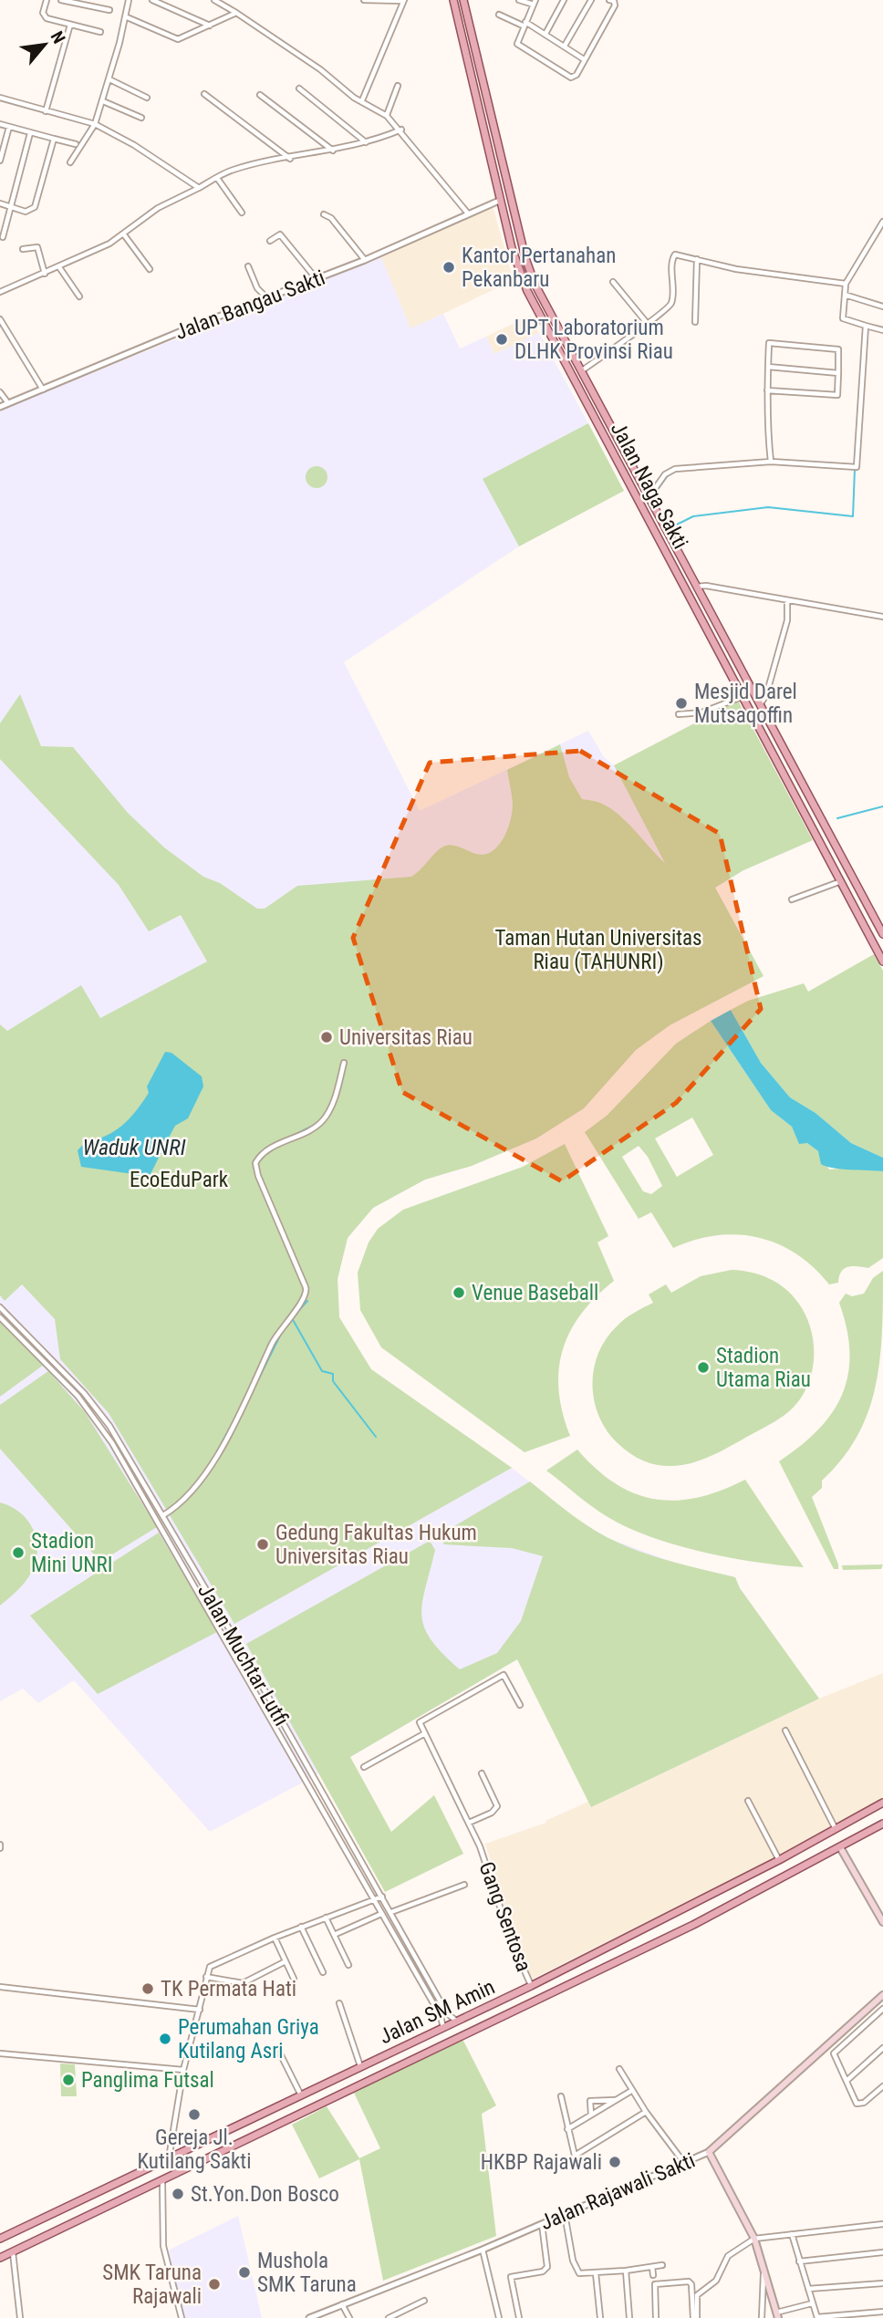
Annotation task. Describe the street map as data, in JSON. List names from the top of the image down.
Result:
{
  "streets": {
    "main road": ["Jalan Naga Sakti", "Jalan SM Amin", "Jalan Rajawali Sakti"],
    "street": ["Jalan Bangau Sakti", "Jalan Muchtar Lutfi", "Gang Sentosa"]
  },
  "crossings": [
    ["Jalan Bangau Sakti", "Jalan Naga Sakti"],
    ["Jalan Muchtar Lutfi", "Jalan SM Amin"],
    ["Gang Sentosa", "Jalan SM Amin"]
  ],
  "water": ["Waduk UNRI"],
  "parks": ["Taman Hutan Universitas Riau (TAHUNRI)", "EcoEduPark"],
  "places": [
    "Kantor Pertanahan Pekanbaru",
    "UPT Laboratorium DLHK Provinsi Riau",
    "Mesjid Darel Mutsaqoffin",
    "Universitas Riau",
    "Venue Baseball",
    "Stadion Utama Riau",
    "Gedung Fakultas Hukum Universitas Riau",
    "Stadion Mini UNRI",
    "TK Permata Hati",
    "Perumahan Griya Kutilang Asri",
    "Panglima Futsal",
    "Gereja Jl. Kutilang Sakti",
    "HKBP Rajawali",
    "St.Yon.Don Bosco",
    "Mushola SMK Taruna",
    "SMK Taruna Rajawali"
  ],
  "north": "top right"
}
